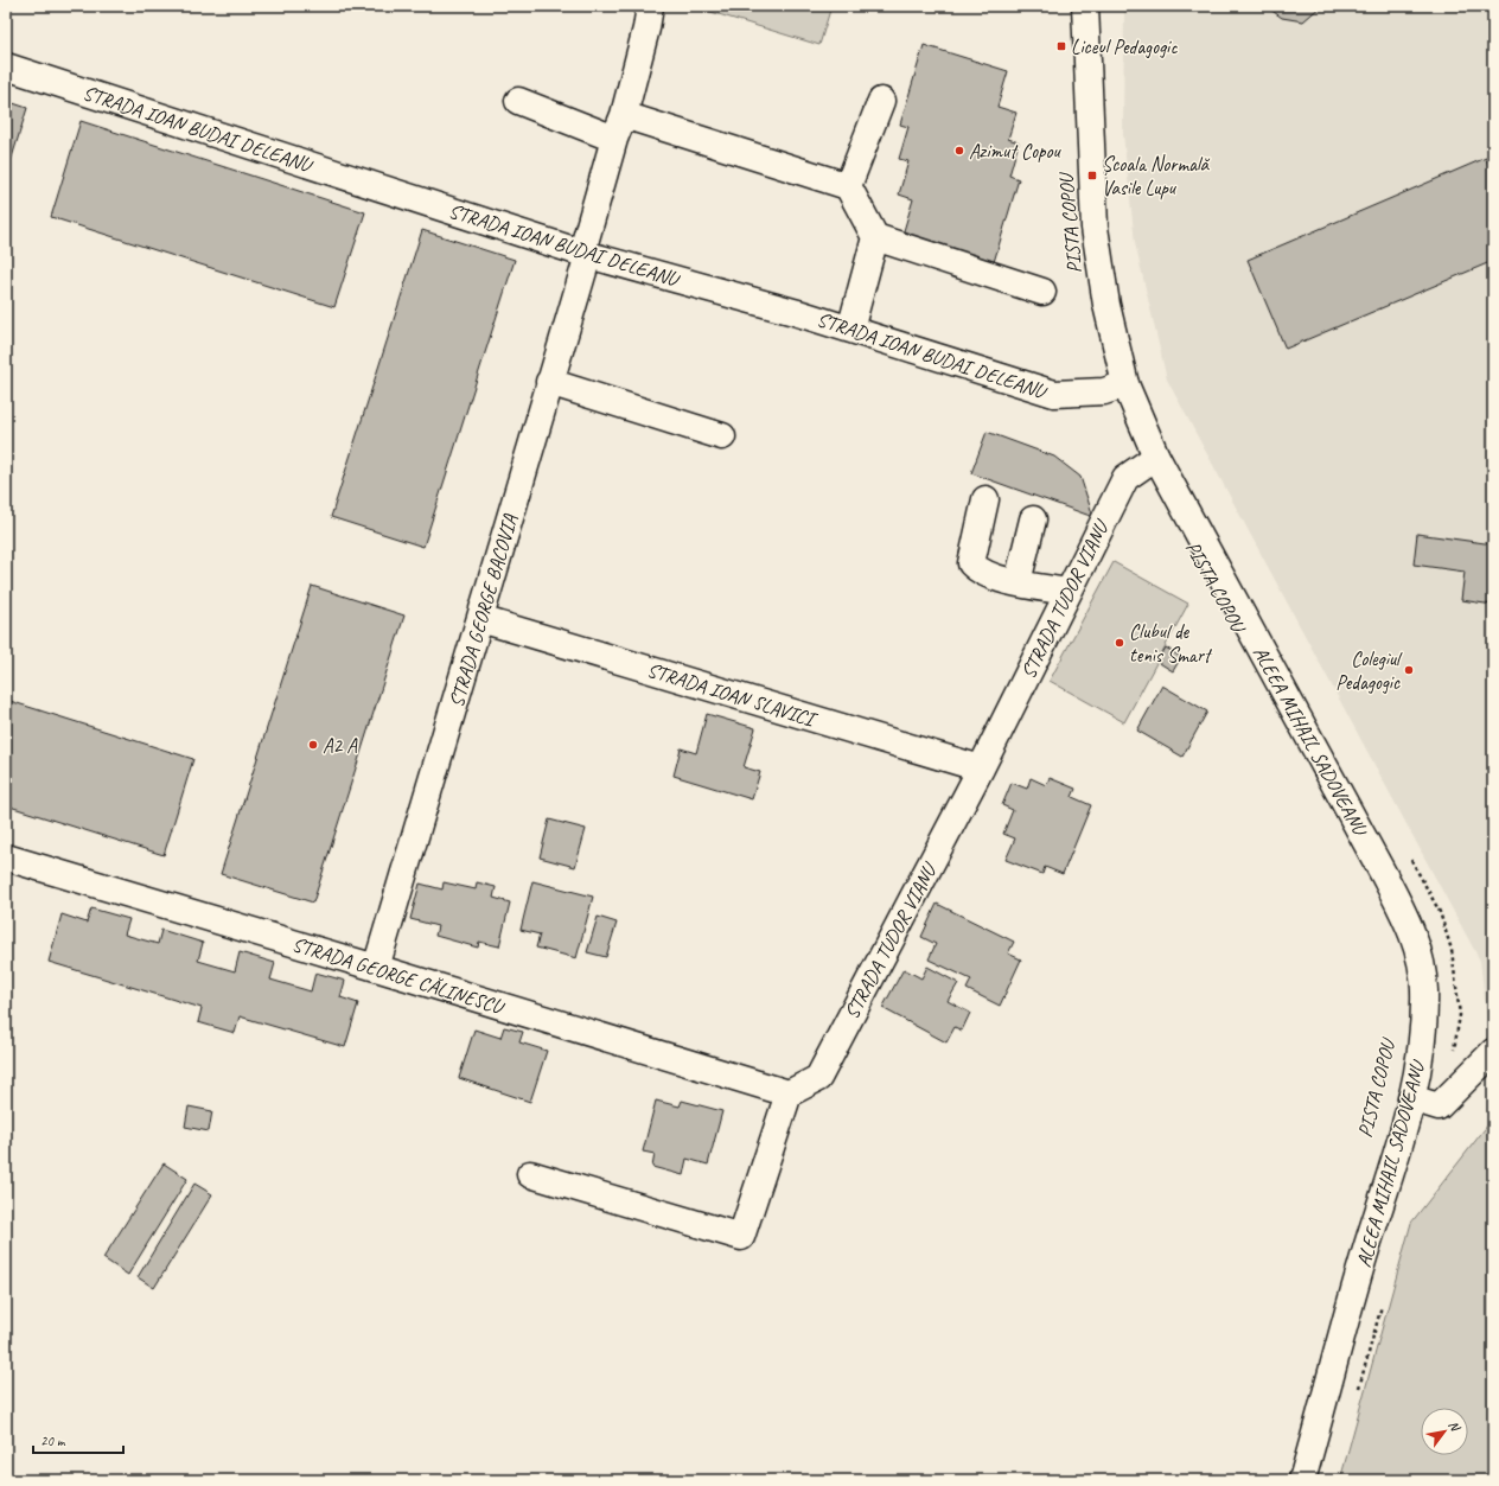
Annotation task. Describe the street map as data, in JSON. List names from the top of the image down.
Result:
{
  "streets": {
    "street": [
      "STRADA IOAN BUDAI DELEANU",
      "STRADA TUDOR VIANU",
      "STRADA GEORGE BACOVIA",
      "STRADA IOAN SLAVICI",
      "ALEEA MIHAIL SADOVEANU",
      "STRADA GEORGE CĂLINESCU"
    ]
  },
  "crossings": [
    ["STRADA IOAN BUDAI DELEANU", "STRADA GEORGE BACOVIA"],
    ["STRADA IOAN BUDAI DELEANU", "ALEEA MIHAIL SADOVEANU"],
    ["STRADA TUDOR VIANU", "STRADA IOAN SLAVICI"],
    ["STRADA TUDOR VIANU", "ALEEA MIHAIL SADOVEANU"],
    ["STRADA TUDOR VIANU", "STRADA GEORGE CĂLINESCU"],
    ["STRADA GEORGE BACOVIA", "STRADA IOAN SLAVICI"],
    ["STRADA GEORGE BACOVIA", "STRADA GEORGE CĂLINESCU"]
  ],
  "places": {
    "transit": ["Liceul Pedagogic", "Școala Normală Vasile Lupu"],
    "other": [
      "Azimut Copou",
      "Clubul de tenis Smart",
      "Colegiul Pedagogic",
      "A2 A"
    ]
  },
  "scale_bar": "20 m",
  "north": "top right"
}
